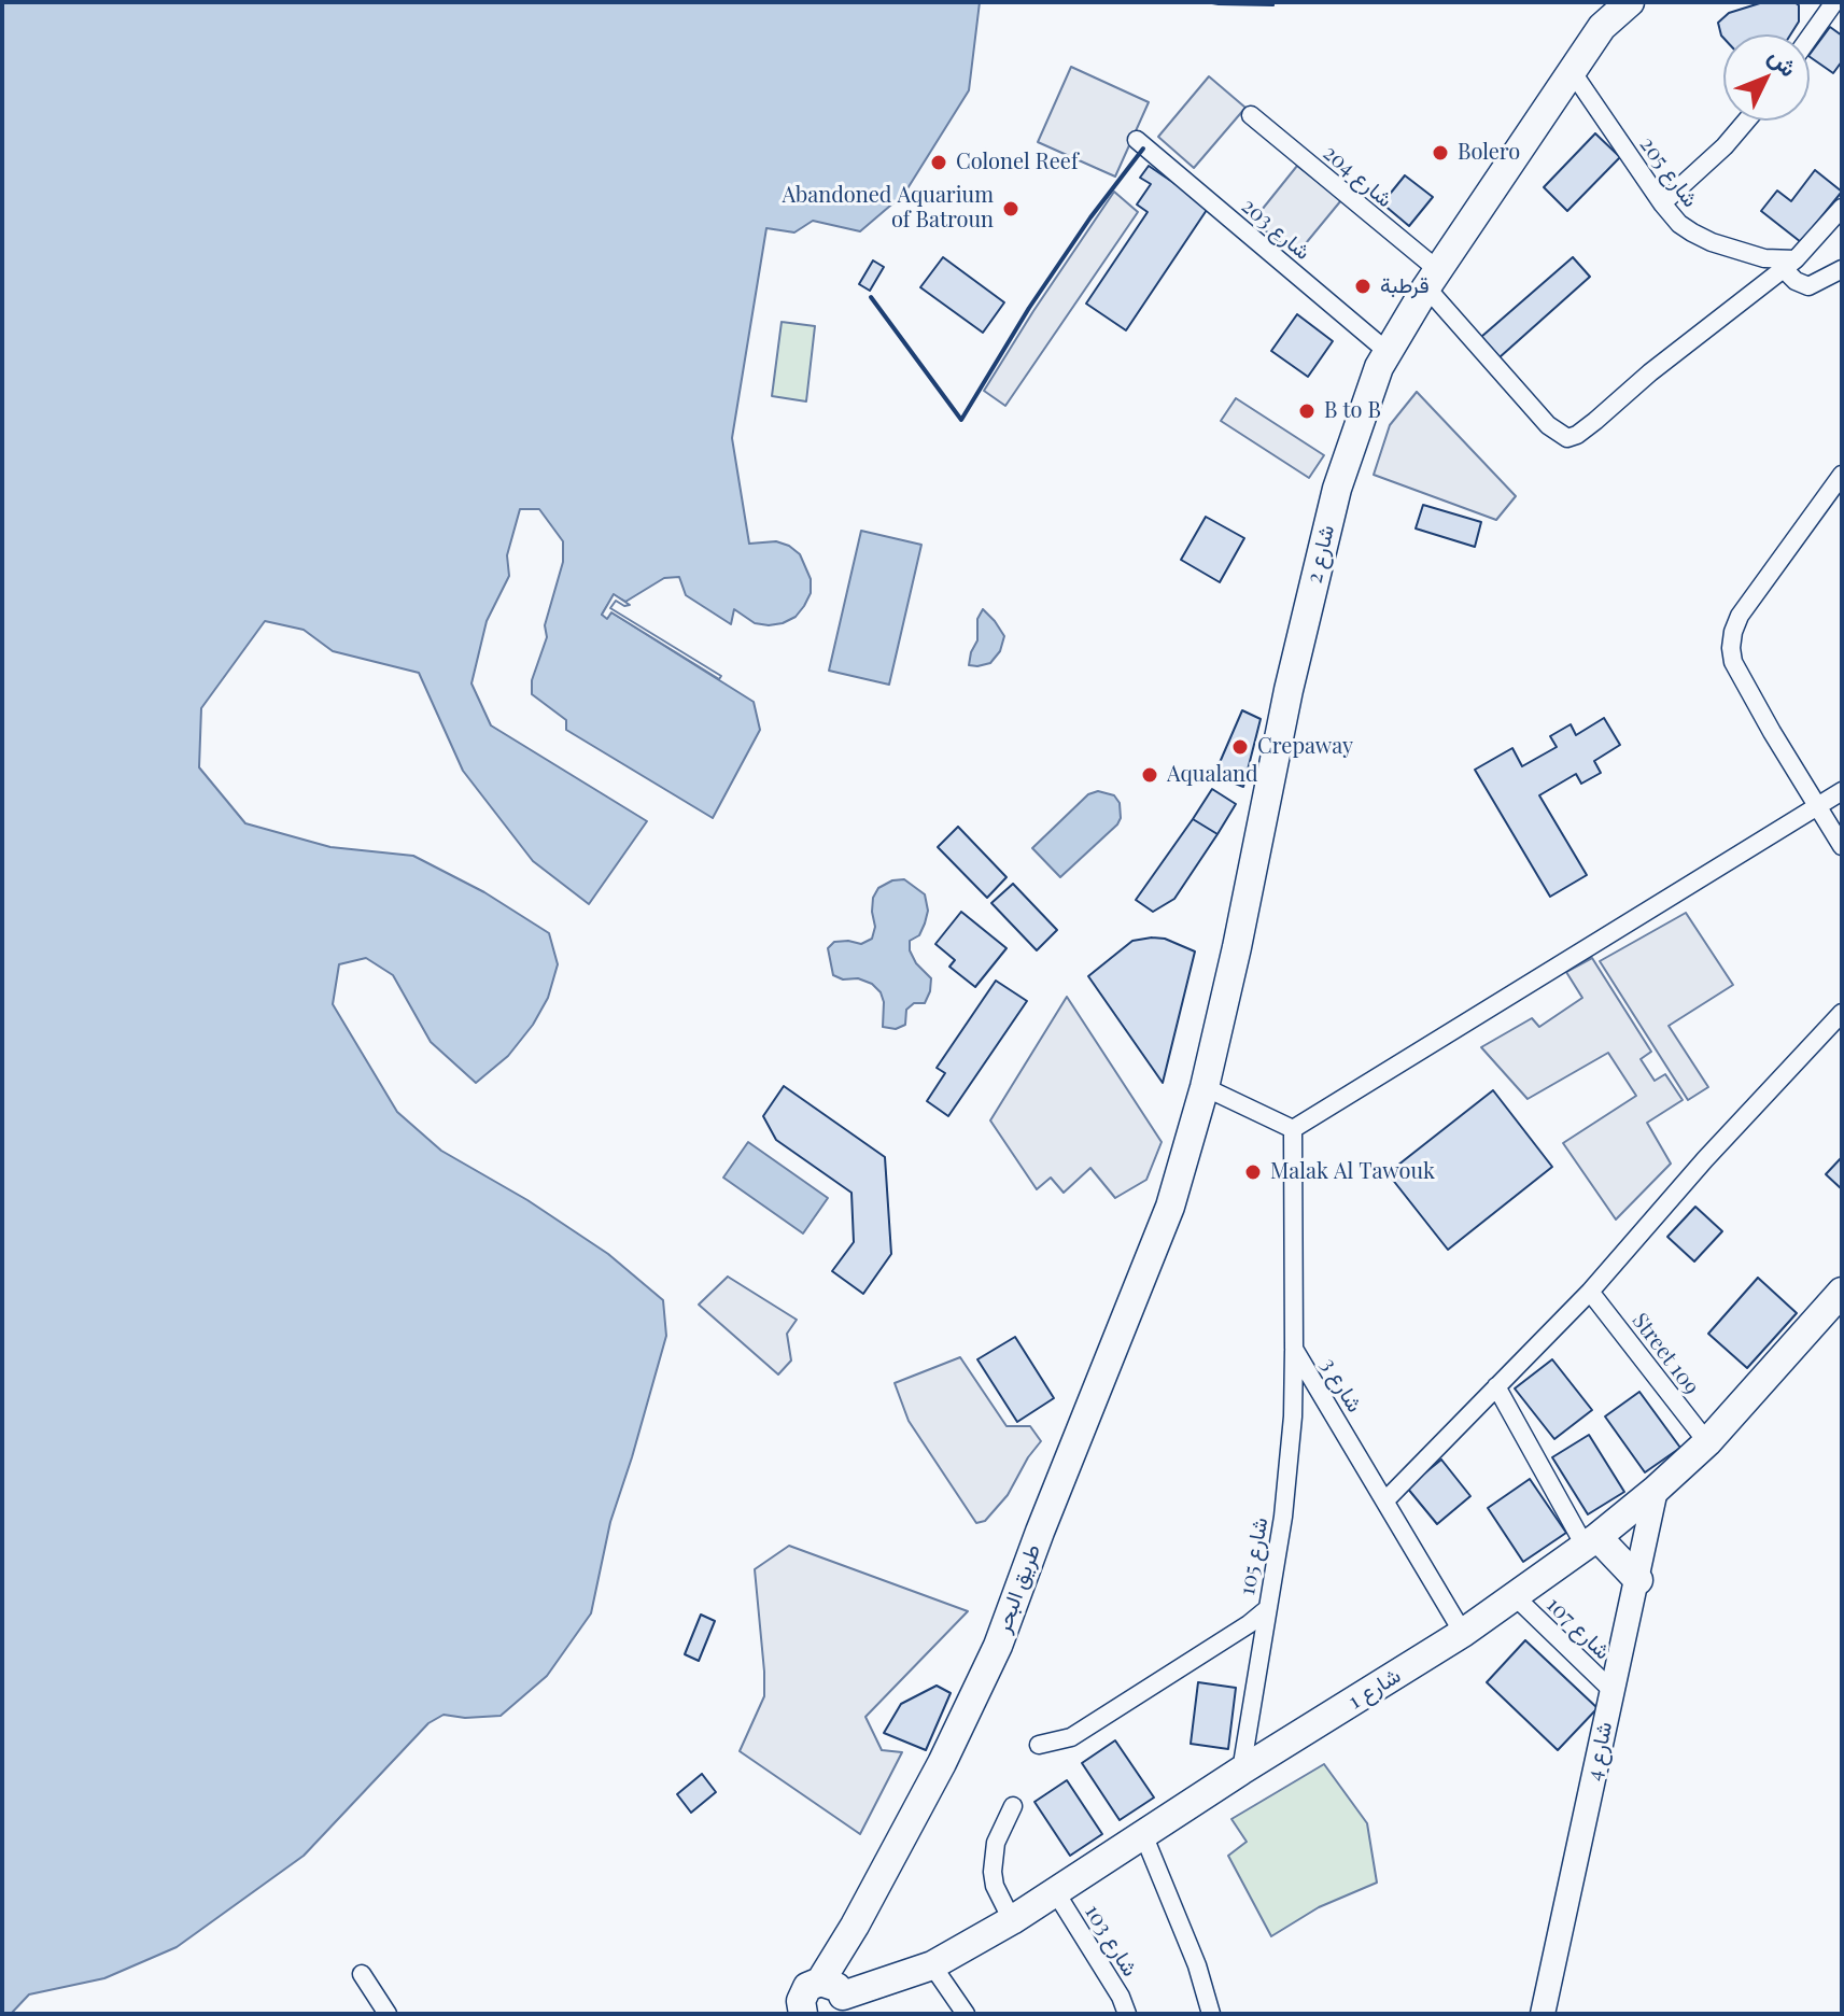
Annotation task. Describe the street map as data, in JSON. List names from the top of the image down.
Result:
{
  "streets": {
    "main road": [
      "شارع 2",
      "طريق البحر",
      "شارع 1",
      "شارع 4"
    ],
    "street": [
      "شارع 205",
      "شارع 204",
      "شارع 203",
      "Street 109",
      "شارع 3",
      "شارع 105",
      "شارع 107",
      "شارع 103"
    ]
  },
  "crossings": [
    ["شارع 205", "شارع 204"],
    ["شارع 205", "شارع 2"],
    ["شارع 204", "شارع 2"],
    ["شارع 203", "شارع 2"],
    ["شارع 2", "طريق البحر"],
    ["Street 109", "شارع 1"],
    ["شارع 3", "شارع 105"],
    ["شارع 3", "شارع 1"],
    ["شارع 105", "شارع 1"],
    ["طريق البحر", "شارع 1"],
    ["شارع 107", "شارع 1"],
    ["شارع 107", "شارع 4"],
    ["شارع 1", "شارع 4"],
    ["شارع 1", "شارع 103"]
  ],
  "places": [
    "Bolero",
    "Colonel Reef",
    "Abandoned Aquarium of Batroun",
    "قرطبة",
    "B to B",
    "Crepaway",
    "Aqualand",
    "Malak Al Tawouk"
  ],
  "north": "top right"
}
